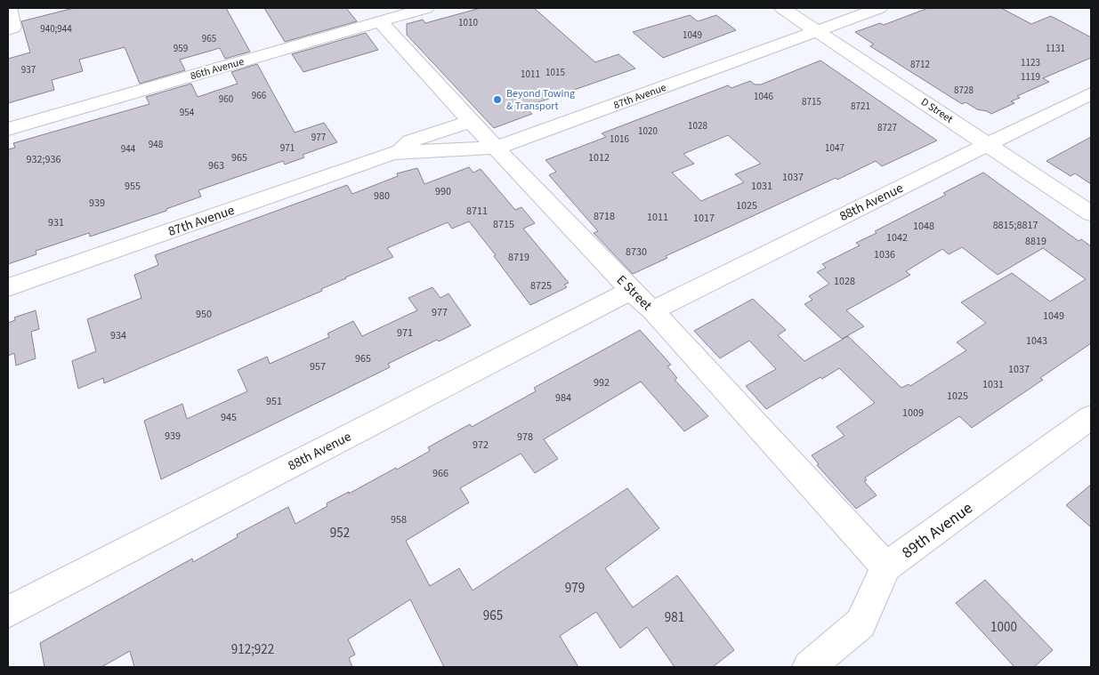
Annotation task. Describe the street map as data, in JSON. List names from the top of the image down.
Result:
{
  "streets": {
    "street": [
      "86th Avenue",
      "87th Avenue",
      "D Street",
      "88th Avenue",
      "E Street",
      "89th Avenue"
    ]
  },
  "crossings": [
    ["86th Avenue", "E Street"],
    ["87th Avenue", "D Street"],
    ["87th Avenue", "E Street"],
    ["D Street", "88th Avenue"],
    ["88th Avenue", "E Street"],
    ["E Street", "89th Avenue"]
  ],
  "places": ["Beyond Towing & Transport"],
  "house_numbers": [
    "1010",
    "940;944",
    "1049",
    "965",
    "959",
    "1131",
    "1123",
    "8712",
    "937",
    "1015",
    "1011",
    "1119",
    "8728",
    "966",
    "1046",
    "960",
    "8715",
    "8721",
    "954",
    "1028",
    "8727",
    "1020",
    "977",
    "1016",
    "948",
    "971",
    "1047",
    "944",
    "965",
    "1012",
    "932;936",
    "963",
    "1037",
    "955",
    "1031",
    "990",
    "980",
    "939",
    "1025",
    "8711",
    "8718",
    "1011",
    "1017",
    "931",
    "8715",
    "8815;8817",
    "1048",
    "1042",
    "8819",
    "8730",
    "1036",
    "8719",
    "1028",
    "8725",
    "977",
    "950",
    "1049",
    "971",
    "934",
    "1043",
    "965",
    "957",
    "1037",
    "992",
    "1031",
    "1025",
    "984",
    "951",
    "1009",
    "945",
    "939",
    "978",
    "972",
    "966",
    "958",
    "952",
    "979",
    "965",
    "981",
    "1000",
    "912;922"
  ]
}
